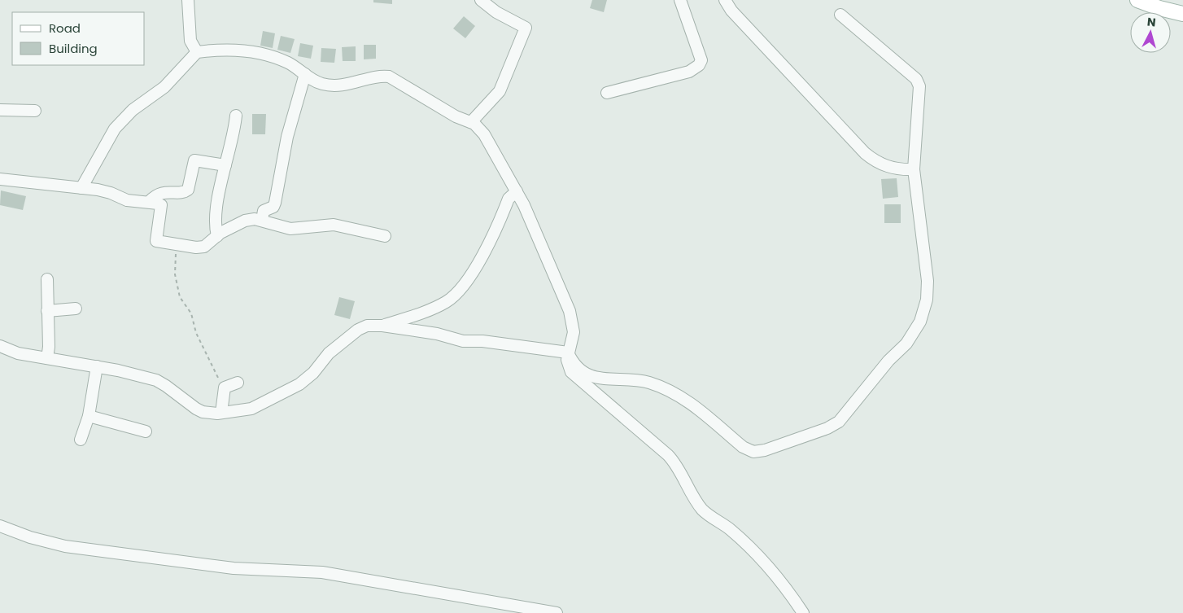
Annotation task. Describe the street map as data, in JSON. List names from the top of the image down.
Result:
{
  "legend": ["Road", "Building"],
  "north": "top"
}
